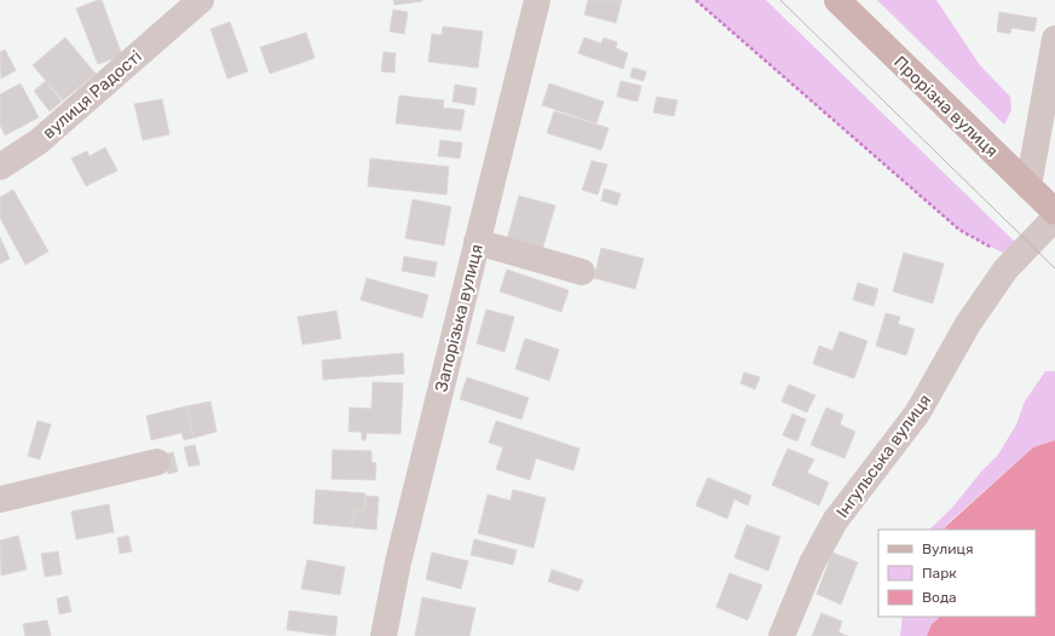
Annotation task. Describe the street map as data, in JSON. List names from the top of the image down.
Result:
{
  "streets": {
    "main road": ["Прорізна вулиця"],
    "street": ["вулиця Радості", "Запорізька вулиця", "Інгульська вулиця"]
  },
  "legend": ["Вулиця", "Парк", "Вода"]
}
